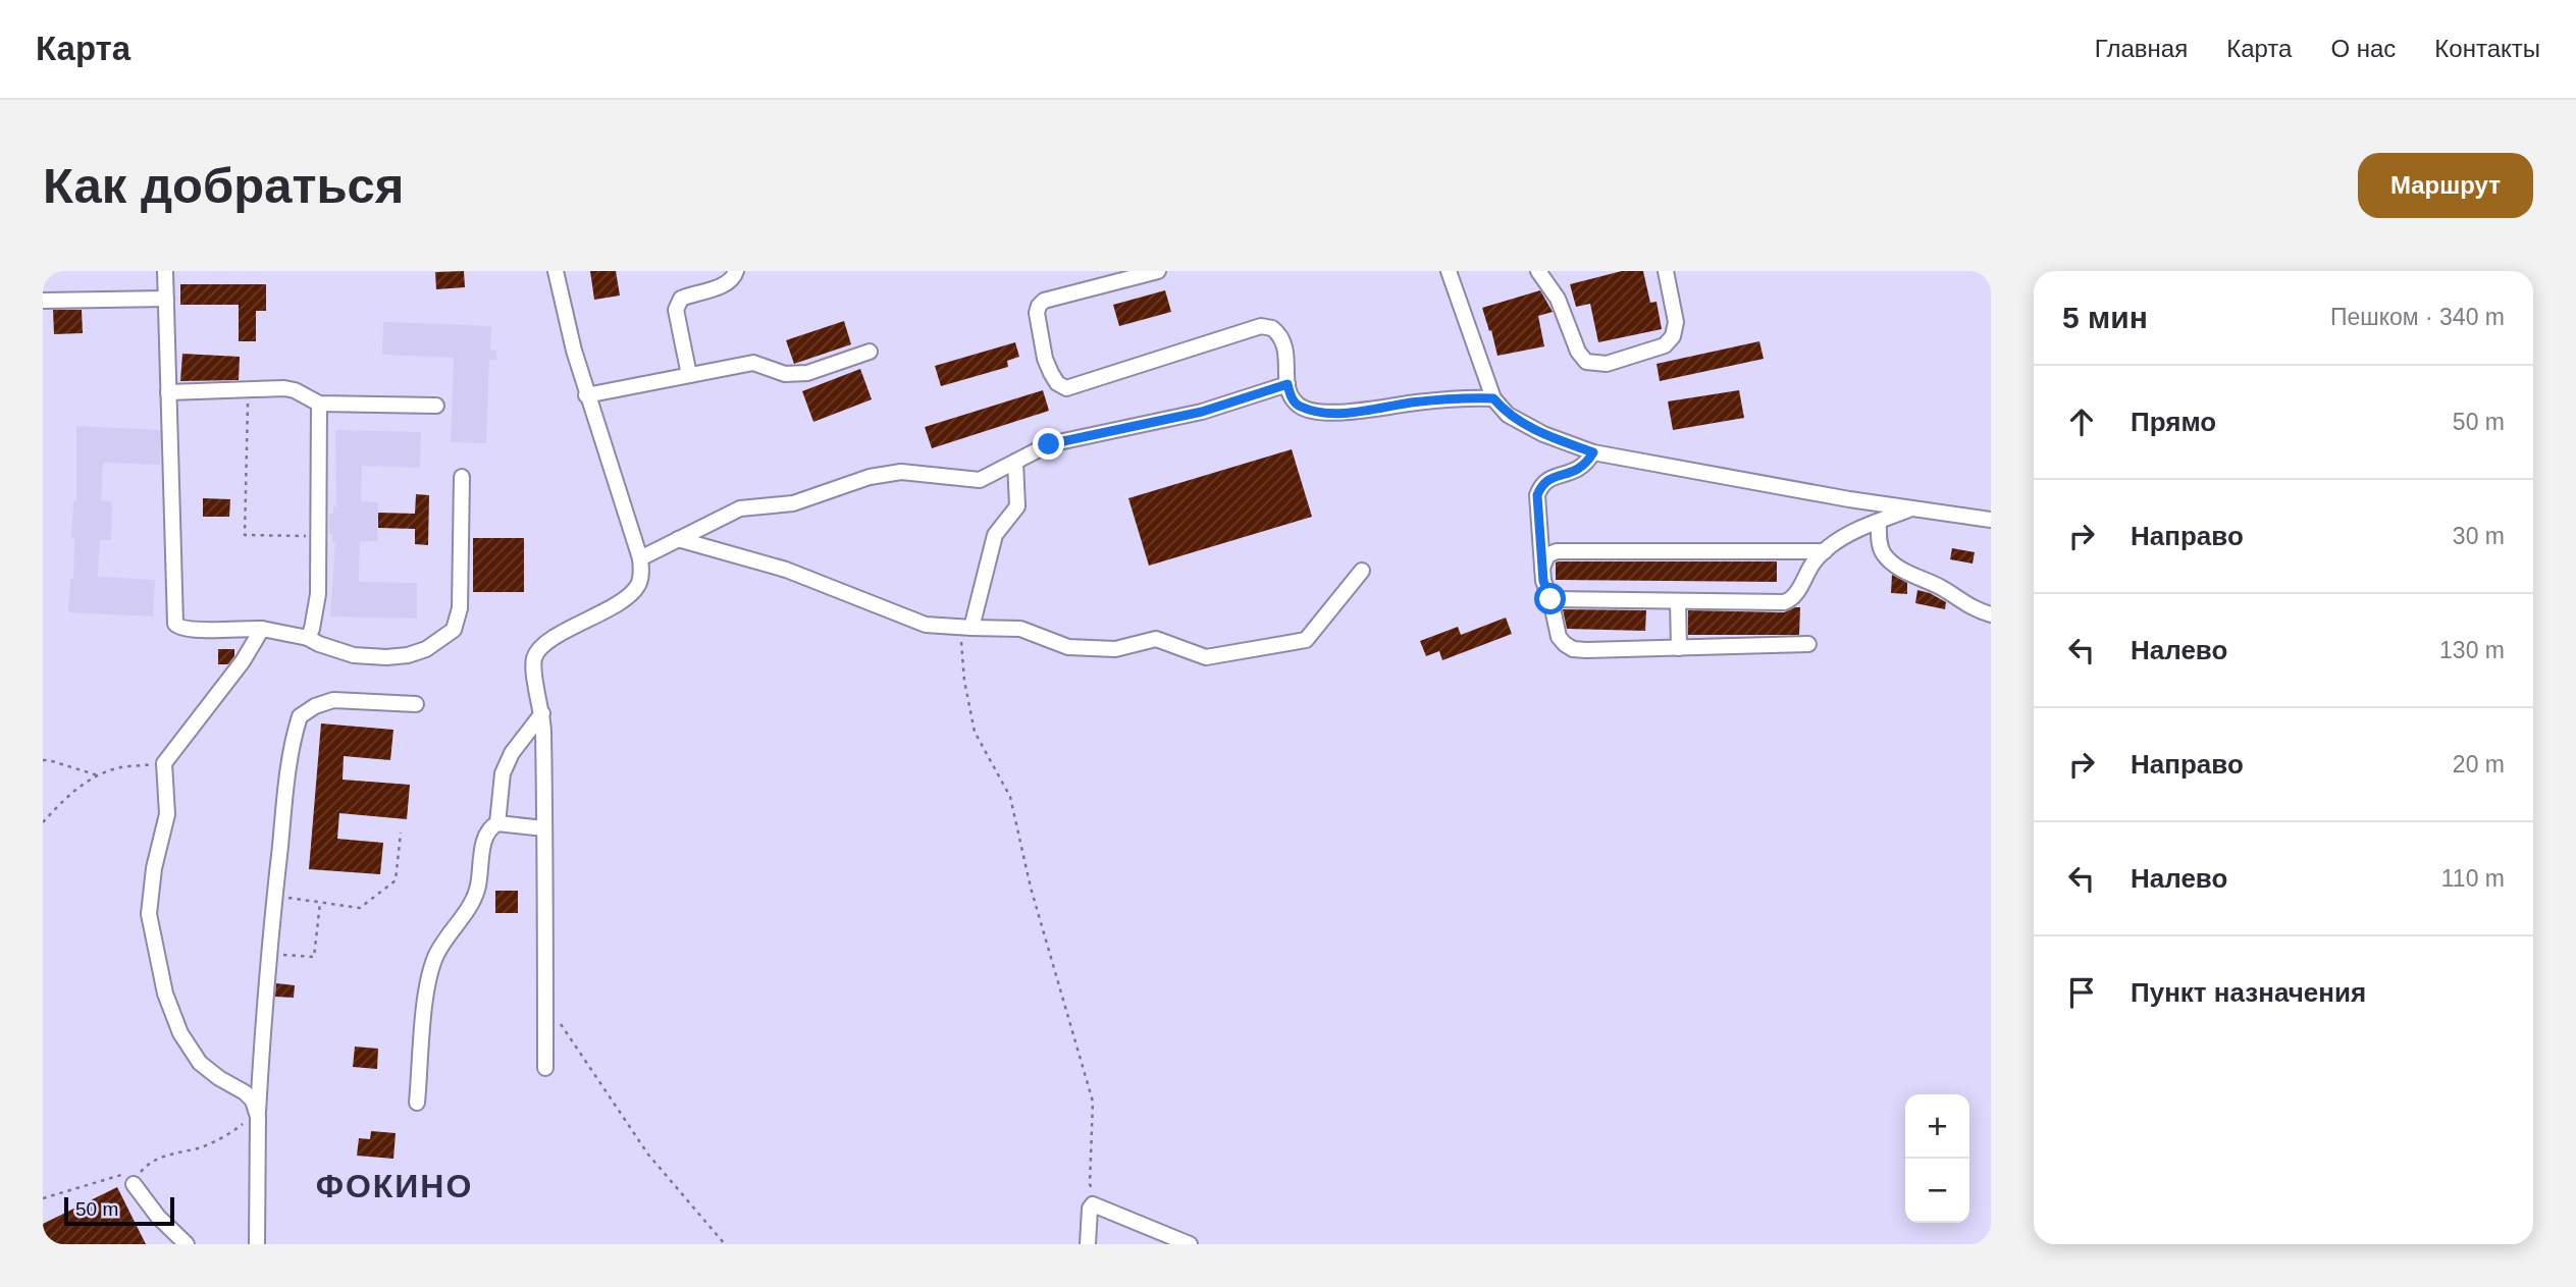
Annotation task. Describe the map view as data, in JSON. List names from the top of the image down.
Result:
{
  "districts": ["ФОКИНО"],
  "scale_bar": "50 m",
  "page": {
    "header": "Карта",
    "nav": [
      "Главная",
      "Карта",
      "О нас",
      "Контакты"
    ],
    "buttons": "Маршрут",
    "title": "Как добраться",
    "heading": ["5 мин", "Пешком · 340 m"],
    "list": [
      ["Прямо", "50 m"],
      ["Направо", "30 m"],
      ["Налево", "130 m"],
      ["Направо", "20 m"],
      ["Налево", "110 m"],
      "Пункт назначения"
    ],
    "map_buttons": ["+", "−"],
    "scale": "50 m"
  }
}
